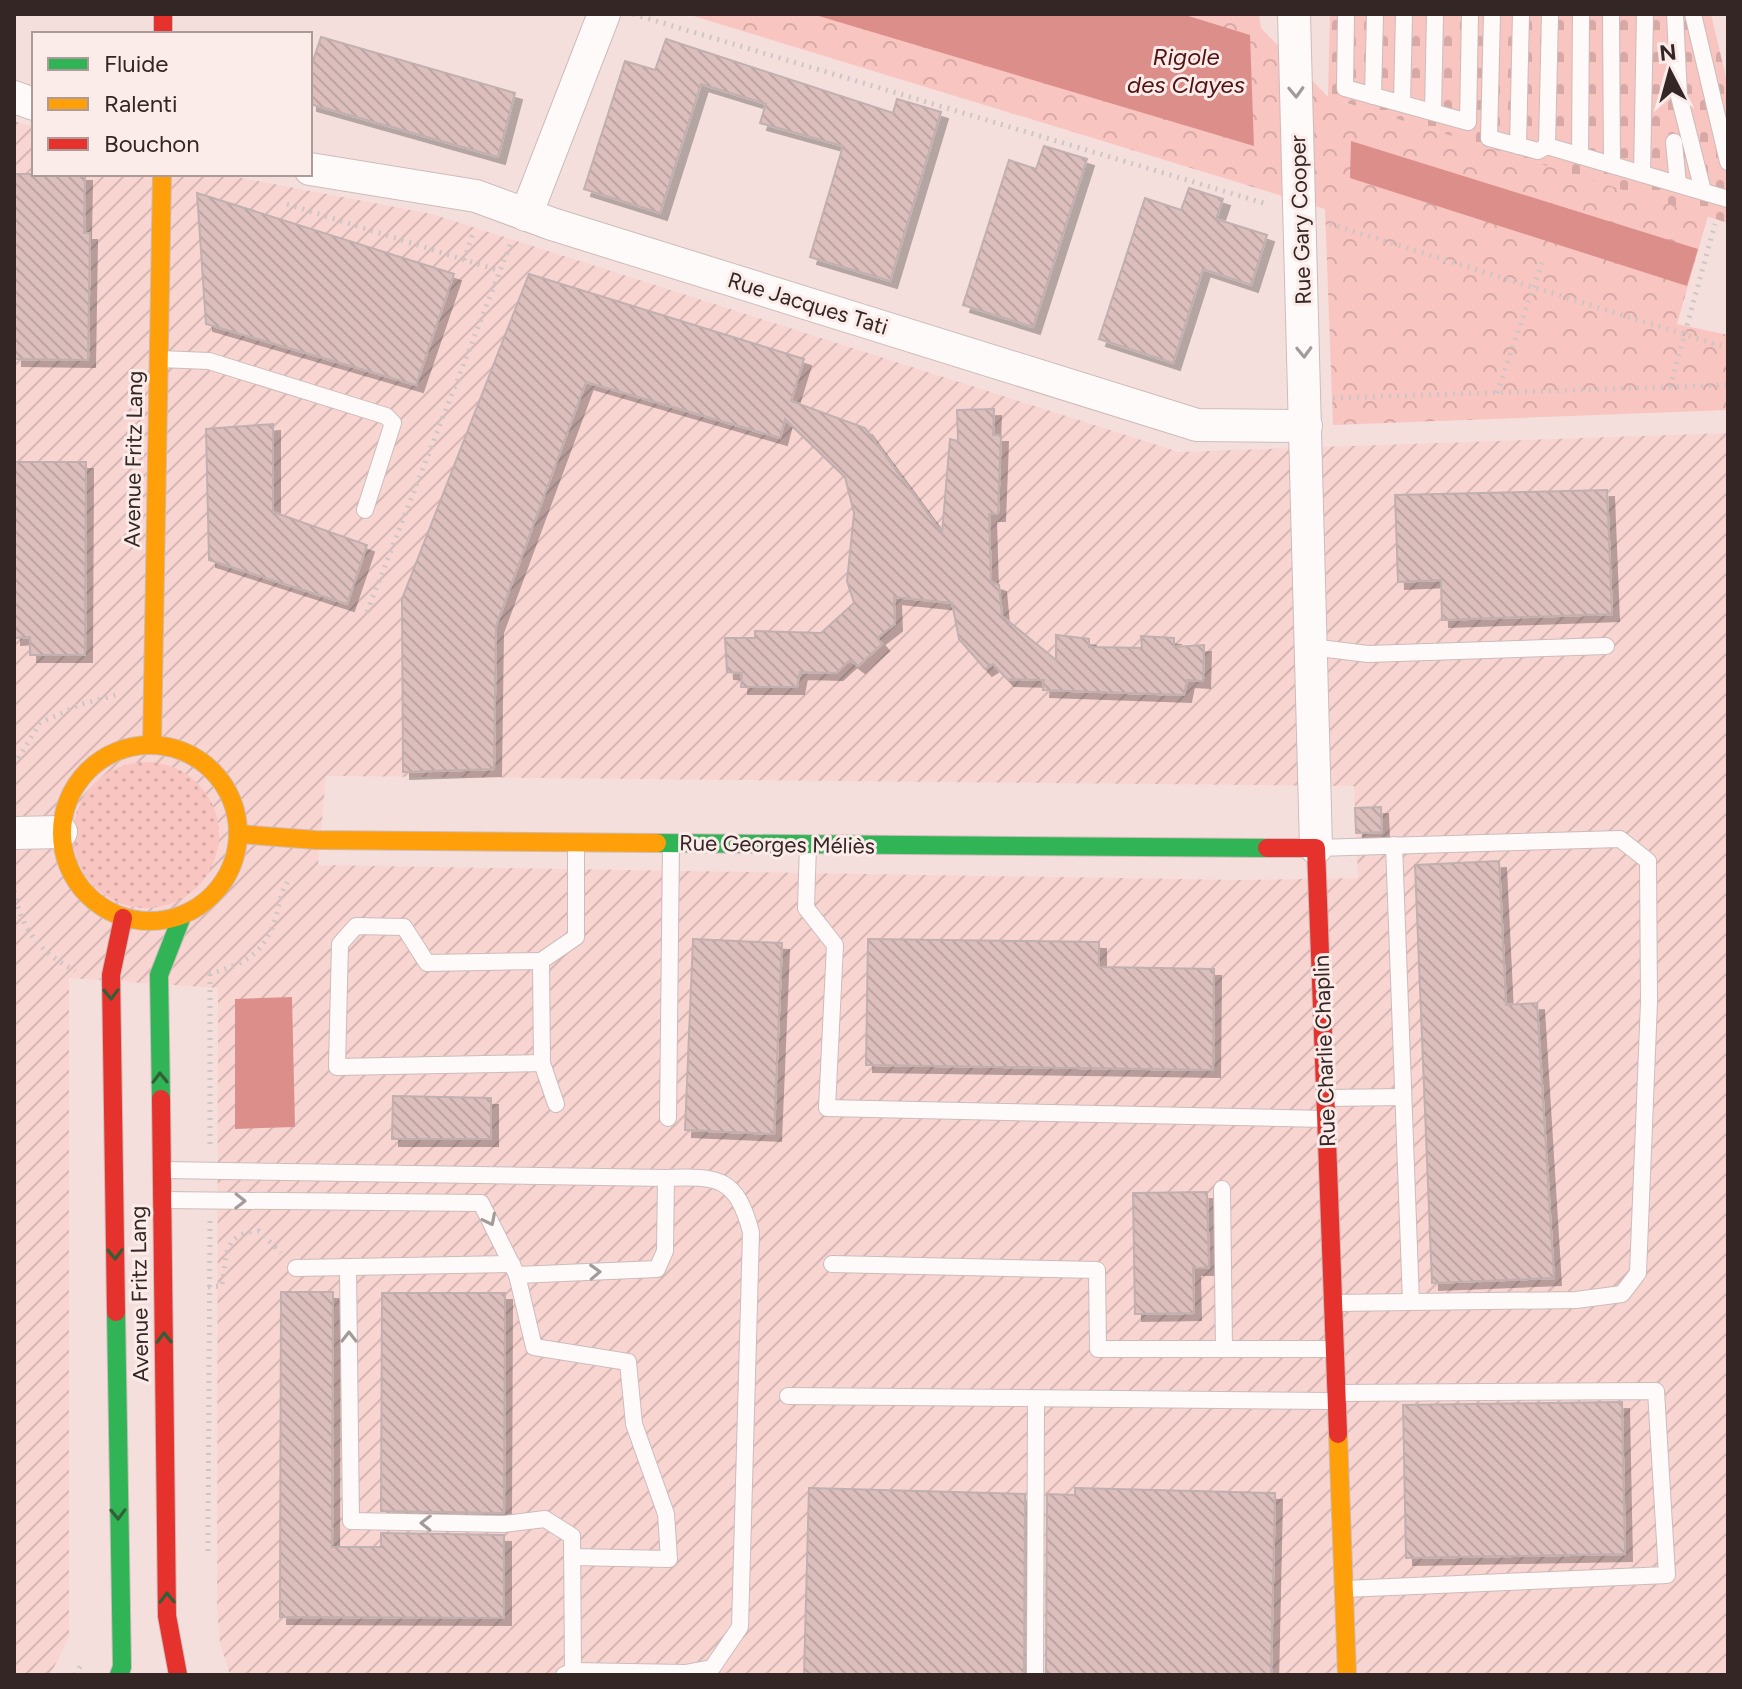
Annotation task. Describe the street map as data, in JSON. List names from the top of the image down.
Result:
{
  "streets": {
    "street": [
      "Rue Gary Cooper",
      "Rue Jacques Tati",
      "Avenue Fritz Lang",
      "Rue Georges Méliès",
      "Rue Charlie Chaplin"
    ]
  },
  "crossings": [
    ["Rue Gary Cooper", "Rue Jacques Tati"],
    ["Rue Gary Cooper", "Rue Charlie Chaplin"],
    ["Rue Jacques Tati", "Rue Charlie Chaplin"],
    ["Avenue Fritz Lang", "Rue Georges Méliès"],
    ["Rue Georges Méliès", "Rue Charlie Chaplin"]
  ],
  "one_way": ["Rue Gary Cooper"],
  "water": ["Rigole des Clayes"],
  "legend": ["Fluide", "Ralenti", "Bouchon"],
  "north": "top"
}
